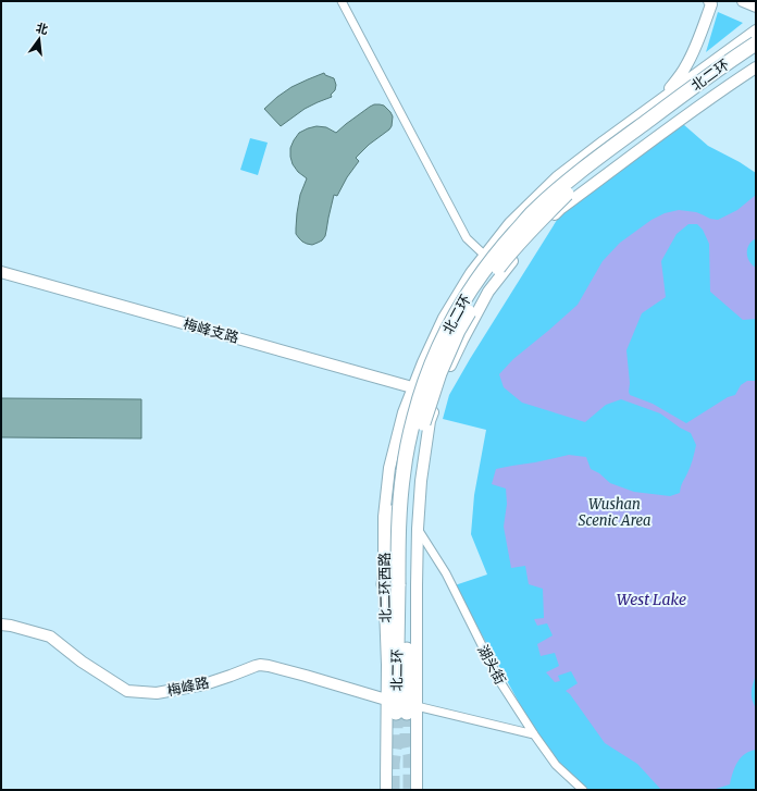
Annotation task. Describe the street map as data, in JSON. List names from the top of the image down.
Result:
{
  "streets": {
    "highway": ["北二环"],
    "main road": ["梅峰支路", "北二环西路", "梅峰路"],
    "street": ["湖头街"]
  },
  "crossings": [
    ["北二环", "北二环西路"],
    ["梅峰支路", "北二环西路"],
    ["北二环西路", "梅峰路"]
  ],
  "water": ["West Lake"],
  "parks": ["Wushan Scenic Area"],
  "north": "top"
}
